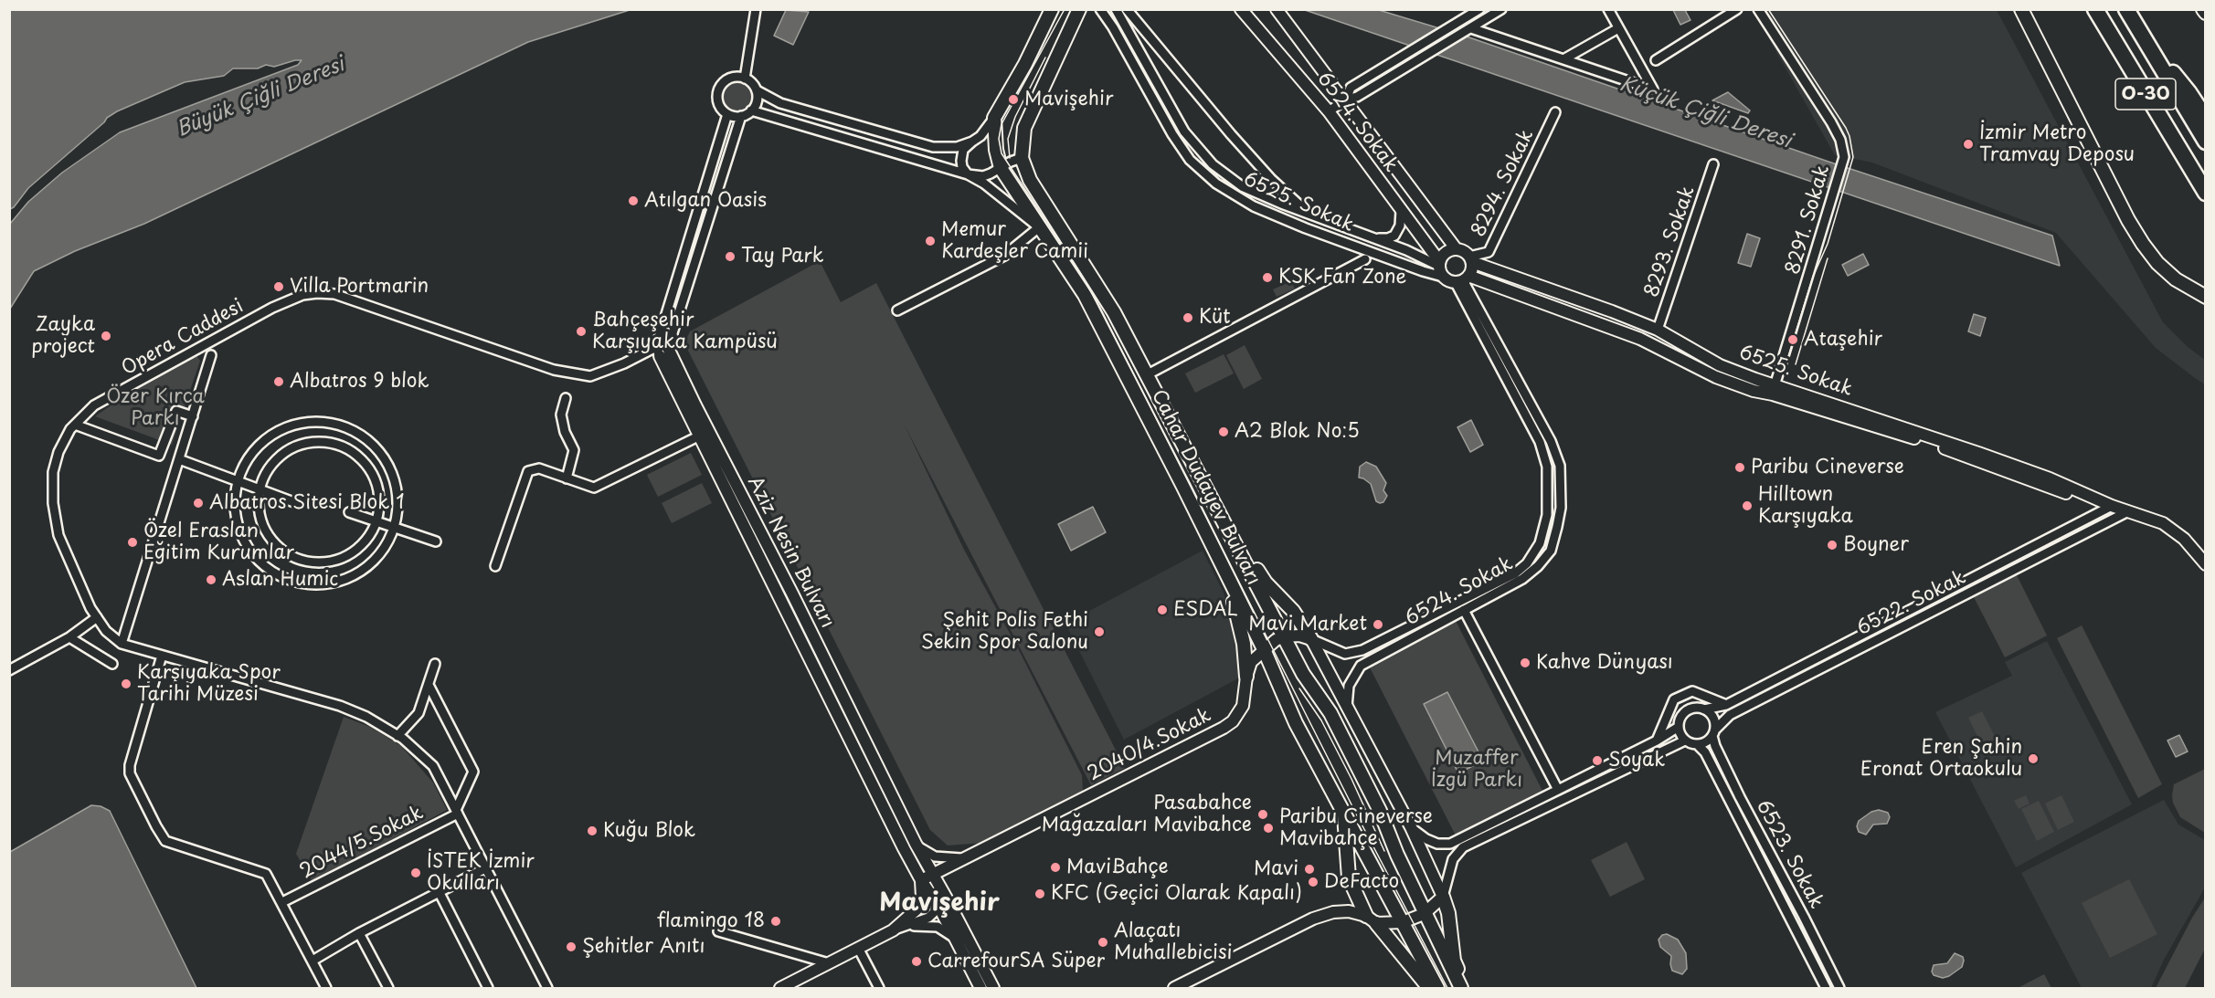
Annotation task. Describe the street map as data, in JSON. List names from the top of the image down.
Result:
{
  "streets": {
    "highway": ["O-30"],
    "main road": ["Cahar Dudayev Bulvarı"],
    "street": [
      "6524. Sokak",
      "8294. Sokak",
      "6525. Sokak",
      "8291. Sokak",
      "8293. Sokak",
      "Opera Caddesi",
      "Aziz Nesin Bulvarı",
      "6522. Sokak",
      "2040/4.Sokak",
      "2044/5.Sokak",
      "6523. Sokak"
    ]
  },
  "crossings": [
    ["6524. Sokak", "8294. Sokak"],
    ["6524. Sokak", "6525. Sokak"],
    ["8294. Sokak", "6525. Sokak"],
    ["6525. Sokak", "8291. Sokak"],
    ["6525. Sokak", "8293. Sokak"],
    ["6525. Sokak", "6522. Sokak"],
    ["Opera Caddesi", "Aziz Nesin Bulvarı"],
    ["Opera Caddesi", "2044/5.Sokak"],
    ["Aziz Nesin Bulvarı", "2040/4.Sokak"],
    ["6522. Sokak", "6523. Sokak"]
  ],
  "districts": ["Mavişehir"],
  "water": ["Büyük Çiğli Deresi", "Küçük Çiğli Deresi"],
  "parks": ["Özer Kırca Parkı", "Muzaffer İzgü Parkı"],
  "places": [
    "Mavişehir",
    "İzmir Metro Tramvay Deposu",
    "Atılgan Oasis",
    "Memur Kardeşler Camii",
    "Tay Park",
    "KSK Fan Zone",
    "Villa Portmarin",
    "Küt",
    "Bahçeşehir Karşıyaka Kampüsü",
    "Zayka project",
    "Ataşehir",
    "Albatros 9 blok",
    "A2 Blok No:5",
    "Paribu Cineverse",
    "Albatros Sitesi Blok 1",
    "Hilltown Karşıyaka",
    "Özel Eraslan Eğitim Kurumlar",
    "Boyner",
    "Aslan Humic",
    "ESDAL",
    "Mavi Market",
    "Şehit Polis Fethi Sekin Spor Salonu",
    "Kahve Dünyası",
    "Karşıyaka Spor Tarihi Müzesi",
    "Eren Şahin Eronat Ortaokulu",
    "Soyak",
    "Pasabahce Mağazaları Mavibahce",
    "Paribu Cineverse Mavibahçe",
    "Kuğu Blok",
    "MaviBahçe",
    "Mavi",
    "İSTEK İzmir Okulları",
    "DeFacto",
    "KFC (Geçici Olarak Kapalı)",
    "flamingo 18",
    "Alaçatı Muhallebicisi",
    "Şehitler Anıtı",
    "CarrefourSA Süper"
  ]
}
